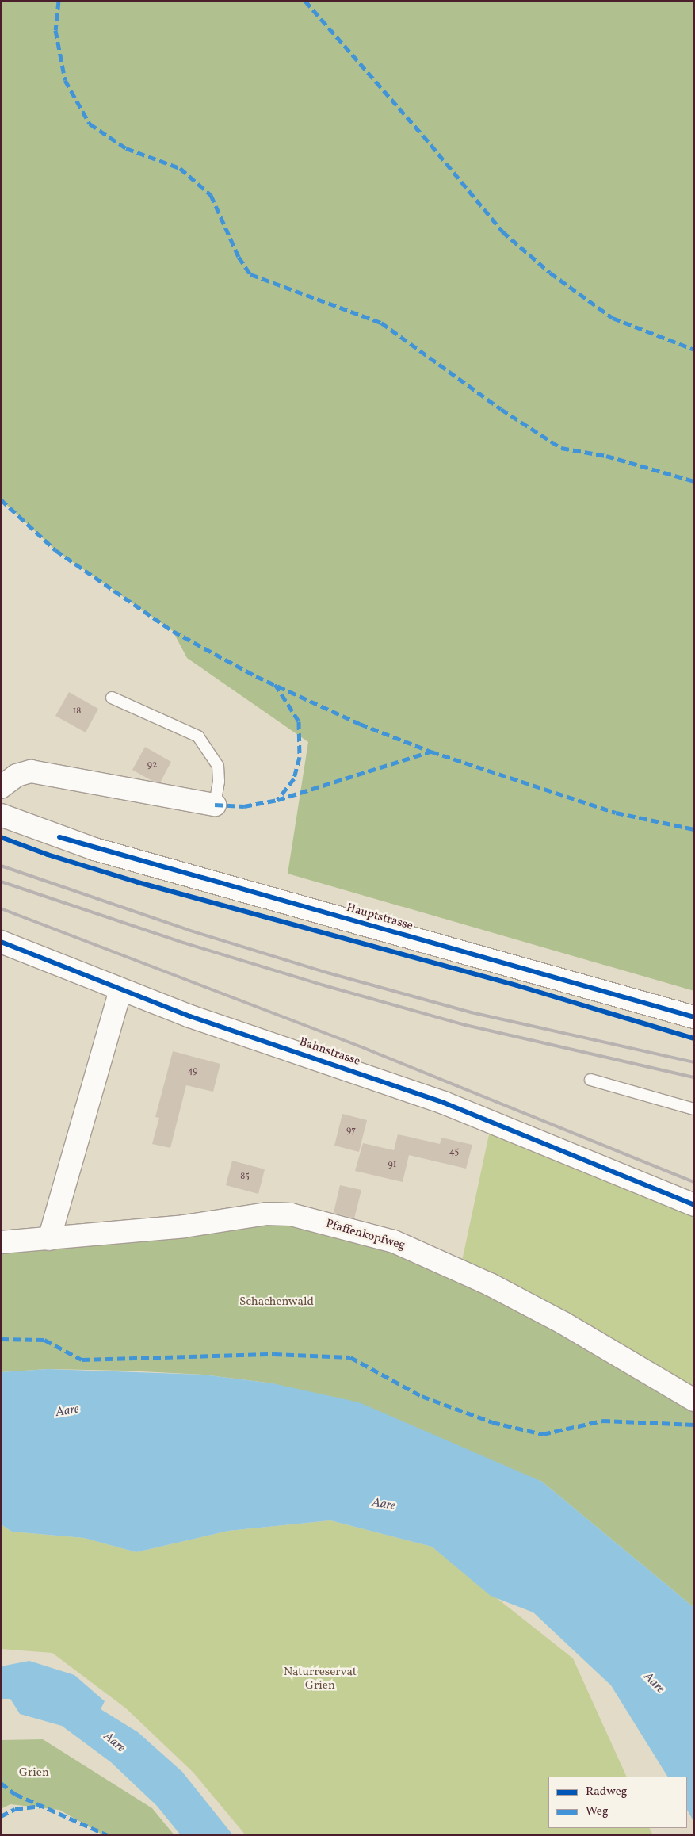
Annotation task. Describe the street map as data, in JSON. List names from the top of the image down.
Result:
{
  "streets": {
    "street": ["Hauptstrasse", "Bahnstrasse", "Pfaffenkopfweg"]
  },
  "water": ["Aare"],
  "parks": ["Schachenwald", "Naturreservat Grien", "Grien"],
  "house_numbers": [
    "18",
    "92",
    "49",
    "97",
    "45",
    "91",
    "85"
  ],
  "legend": ["Radweg", "Weg"]
}
